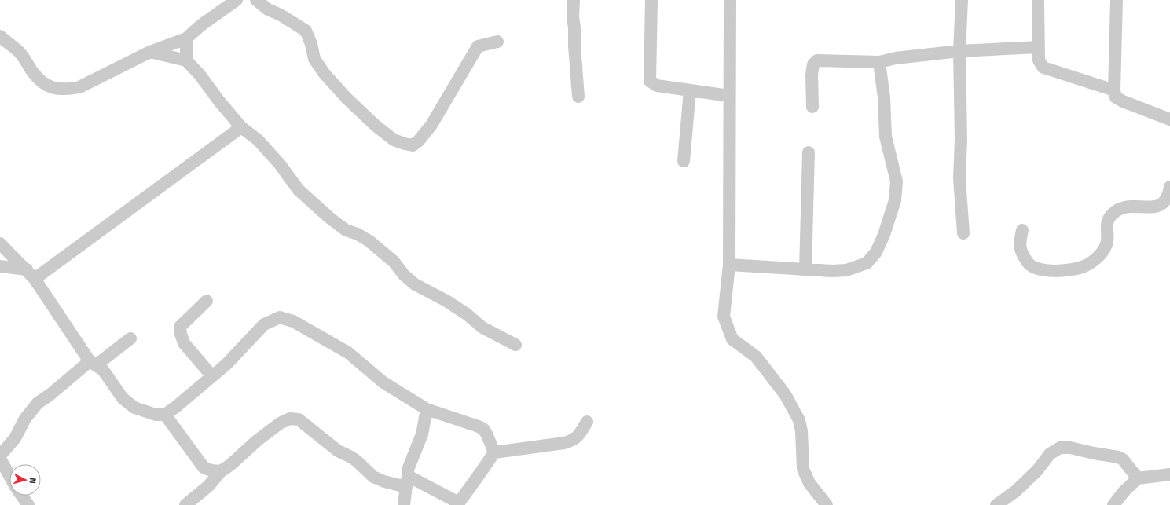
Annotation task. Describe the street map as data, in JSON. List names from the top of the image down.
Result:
{
  "north": "right"
}
